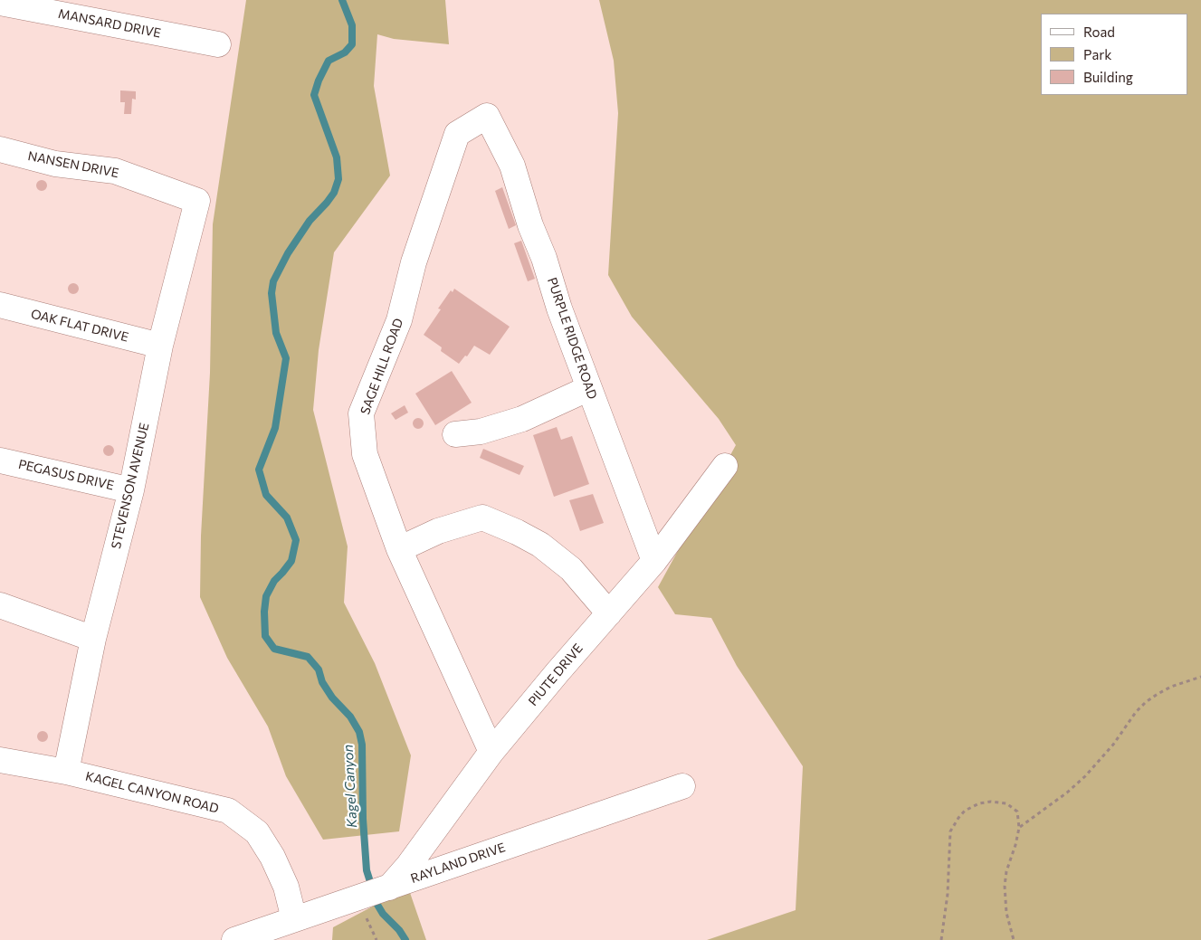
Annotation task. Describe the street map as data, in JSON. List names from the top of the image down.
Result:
{
  "streets": {
    "street": [
      "MANSARD DRIVE",
      "NANSEN DRIVE",
      "OAK FLAT DRIVE",
      "PURPLE RIDGE ROAD",
      "SAGE HILL ROAD",
      "PEGASUS DRIVE",
      "STEVENSON AVENUE",
      "PIUTE DRIVE",
      "KAGEL CANYON ROAD",
      "RAYLAND DRIVE"
    ]
  },
  "crossings": [
    ["NANSEN DRIVE", "STEVENSON AVENUE"],
    ["OAK FLAT DRIVE", "STEVENSON AVENUE"],
    ["PURPLE RIDGE ROAD", "SAGE HILL ROAD"],
    ["PURPLE RIDGE ROAD", "PIUTE DRIVE"],
    ["SAGE HILL ROAD", "PIUTE DRIVE"],
    ["PEGASUS DRIVE", "STEVENSON AVENUE"],
    ["STEVENSON AVENUE", "KAGEL CANYON ROAD"],
    ["PIUTE DRIVE", "RAYLAND DRIVE"],
    ["KAGEL CANYON ROAD", "RAYLAND DRIVE"]
  ],
  "water": ["Kagel Canyon"],
  "legend": ["Road", "Park", "Building"]
}
